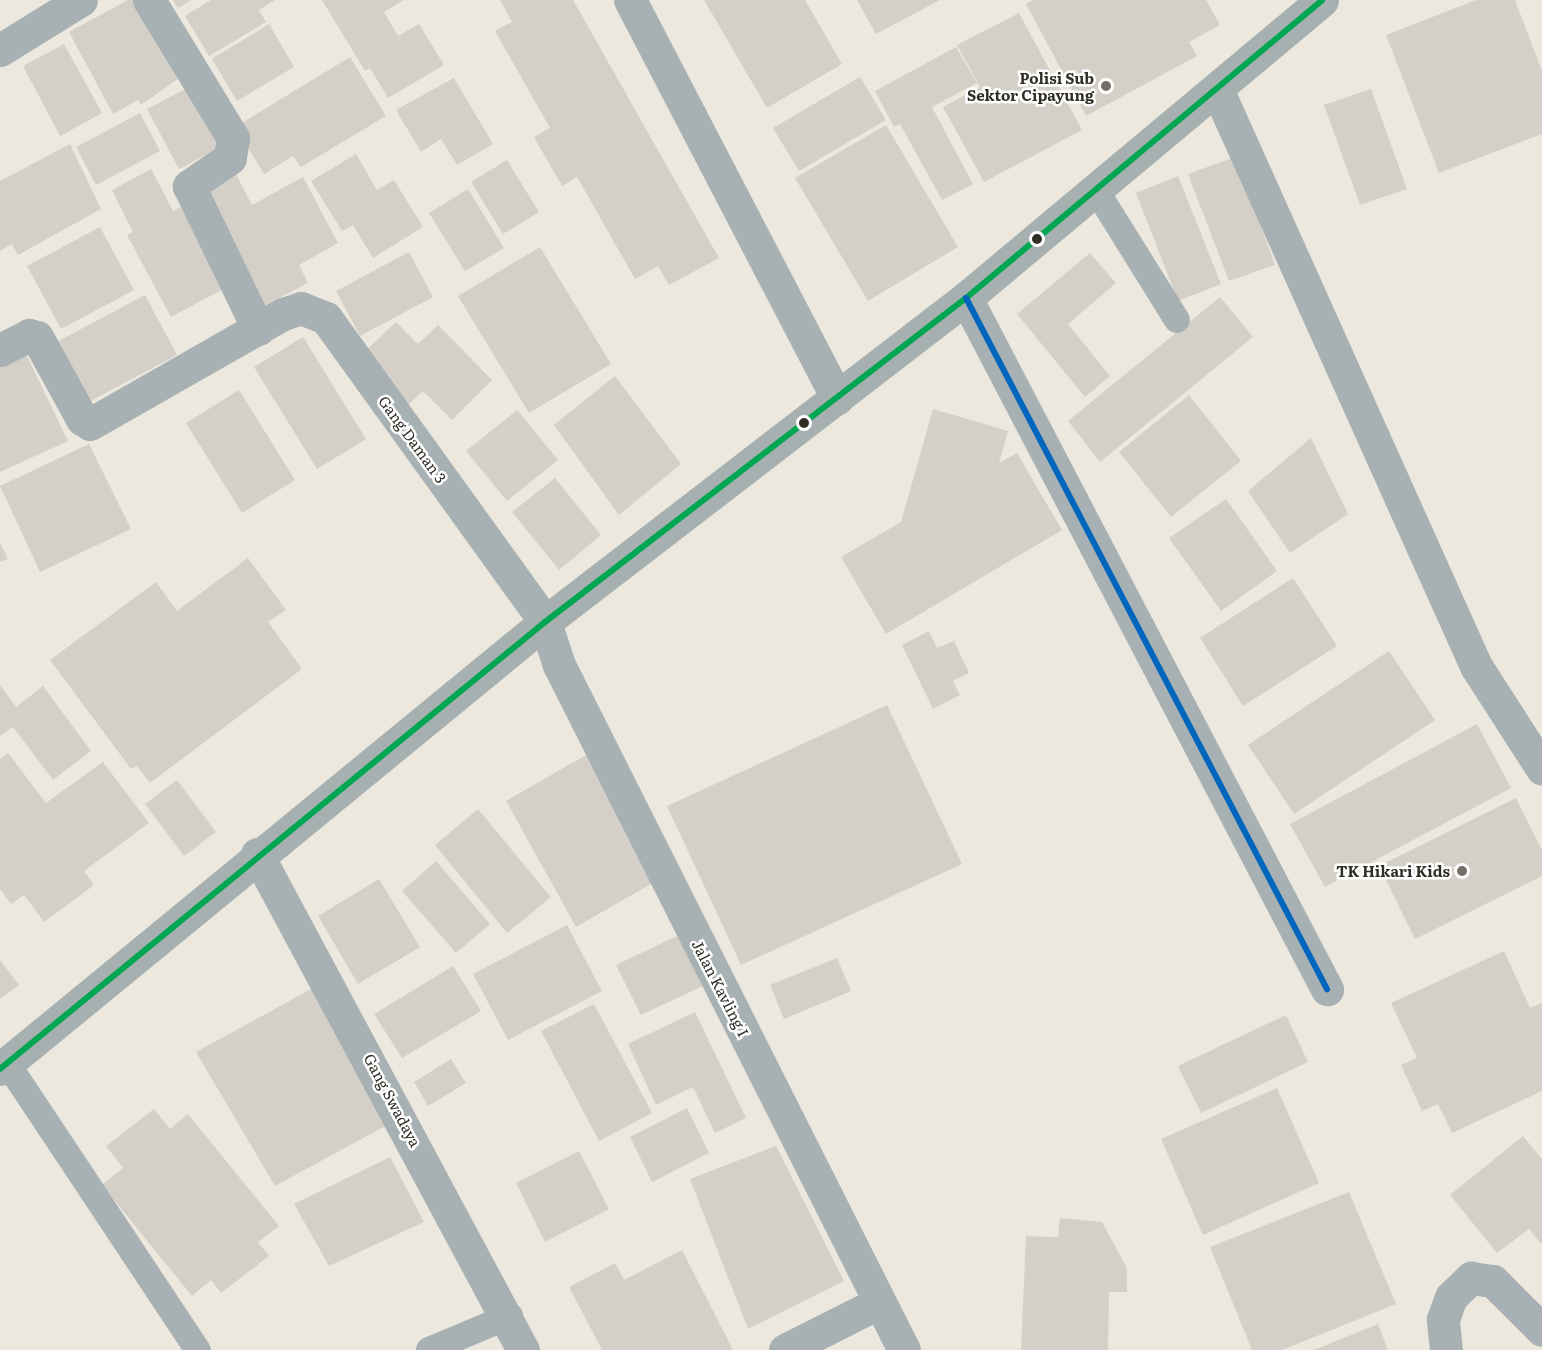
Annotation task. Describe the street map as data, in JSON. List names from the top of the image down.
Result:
{
  "streets": {
    "street": ["Gang Daman 3", "Jalan Kavling I", "Gang Swadaya"]
  },
  "crossings": [
    ["Gang Daman 3", "Jalan Kavling I"]
  ],
  "places": ["Polisi Sub Sektor Cipayung", "TK Hikari Kids"]
}
